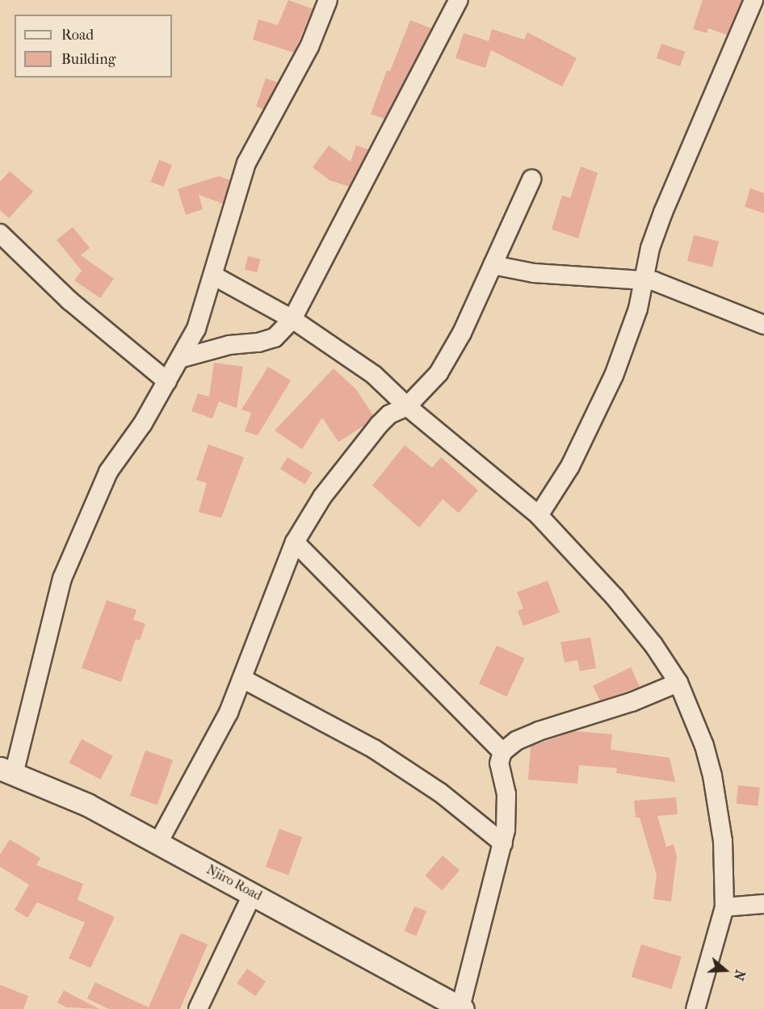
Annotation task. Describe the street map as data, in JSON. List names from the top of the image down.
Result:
{
  "streets": {
    "street": ["Njiro Road"]
  },
  "legend": ["Road", "Building"],
  "north": "right"
}
